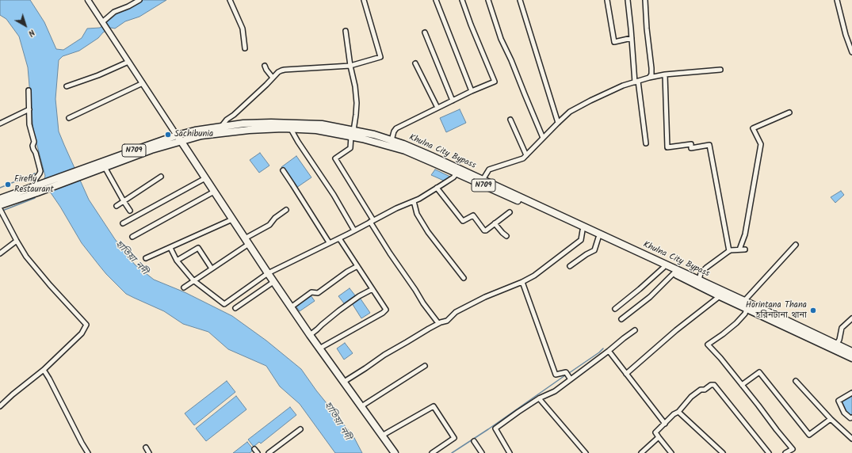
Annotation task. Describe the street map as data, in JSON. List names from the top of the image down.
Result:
{
  "streets": {
    "main road": ["N709", "Khulna City Bypass"]
  },
  "crossings": [
    ["N709", "Khulna City Bypass"]
  ],
  "water": ["হাতিয়া নদী"],
  "places": ["Sachibunia", "Firefly Restaurant", "Horintana Thana হরিনটানা থানা"],
  "north": "bottom right"
}
